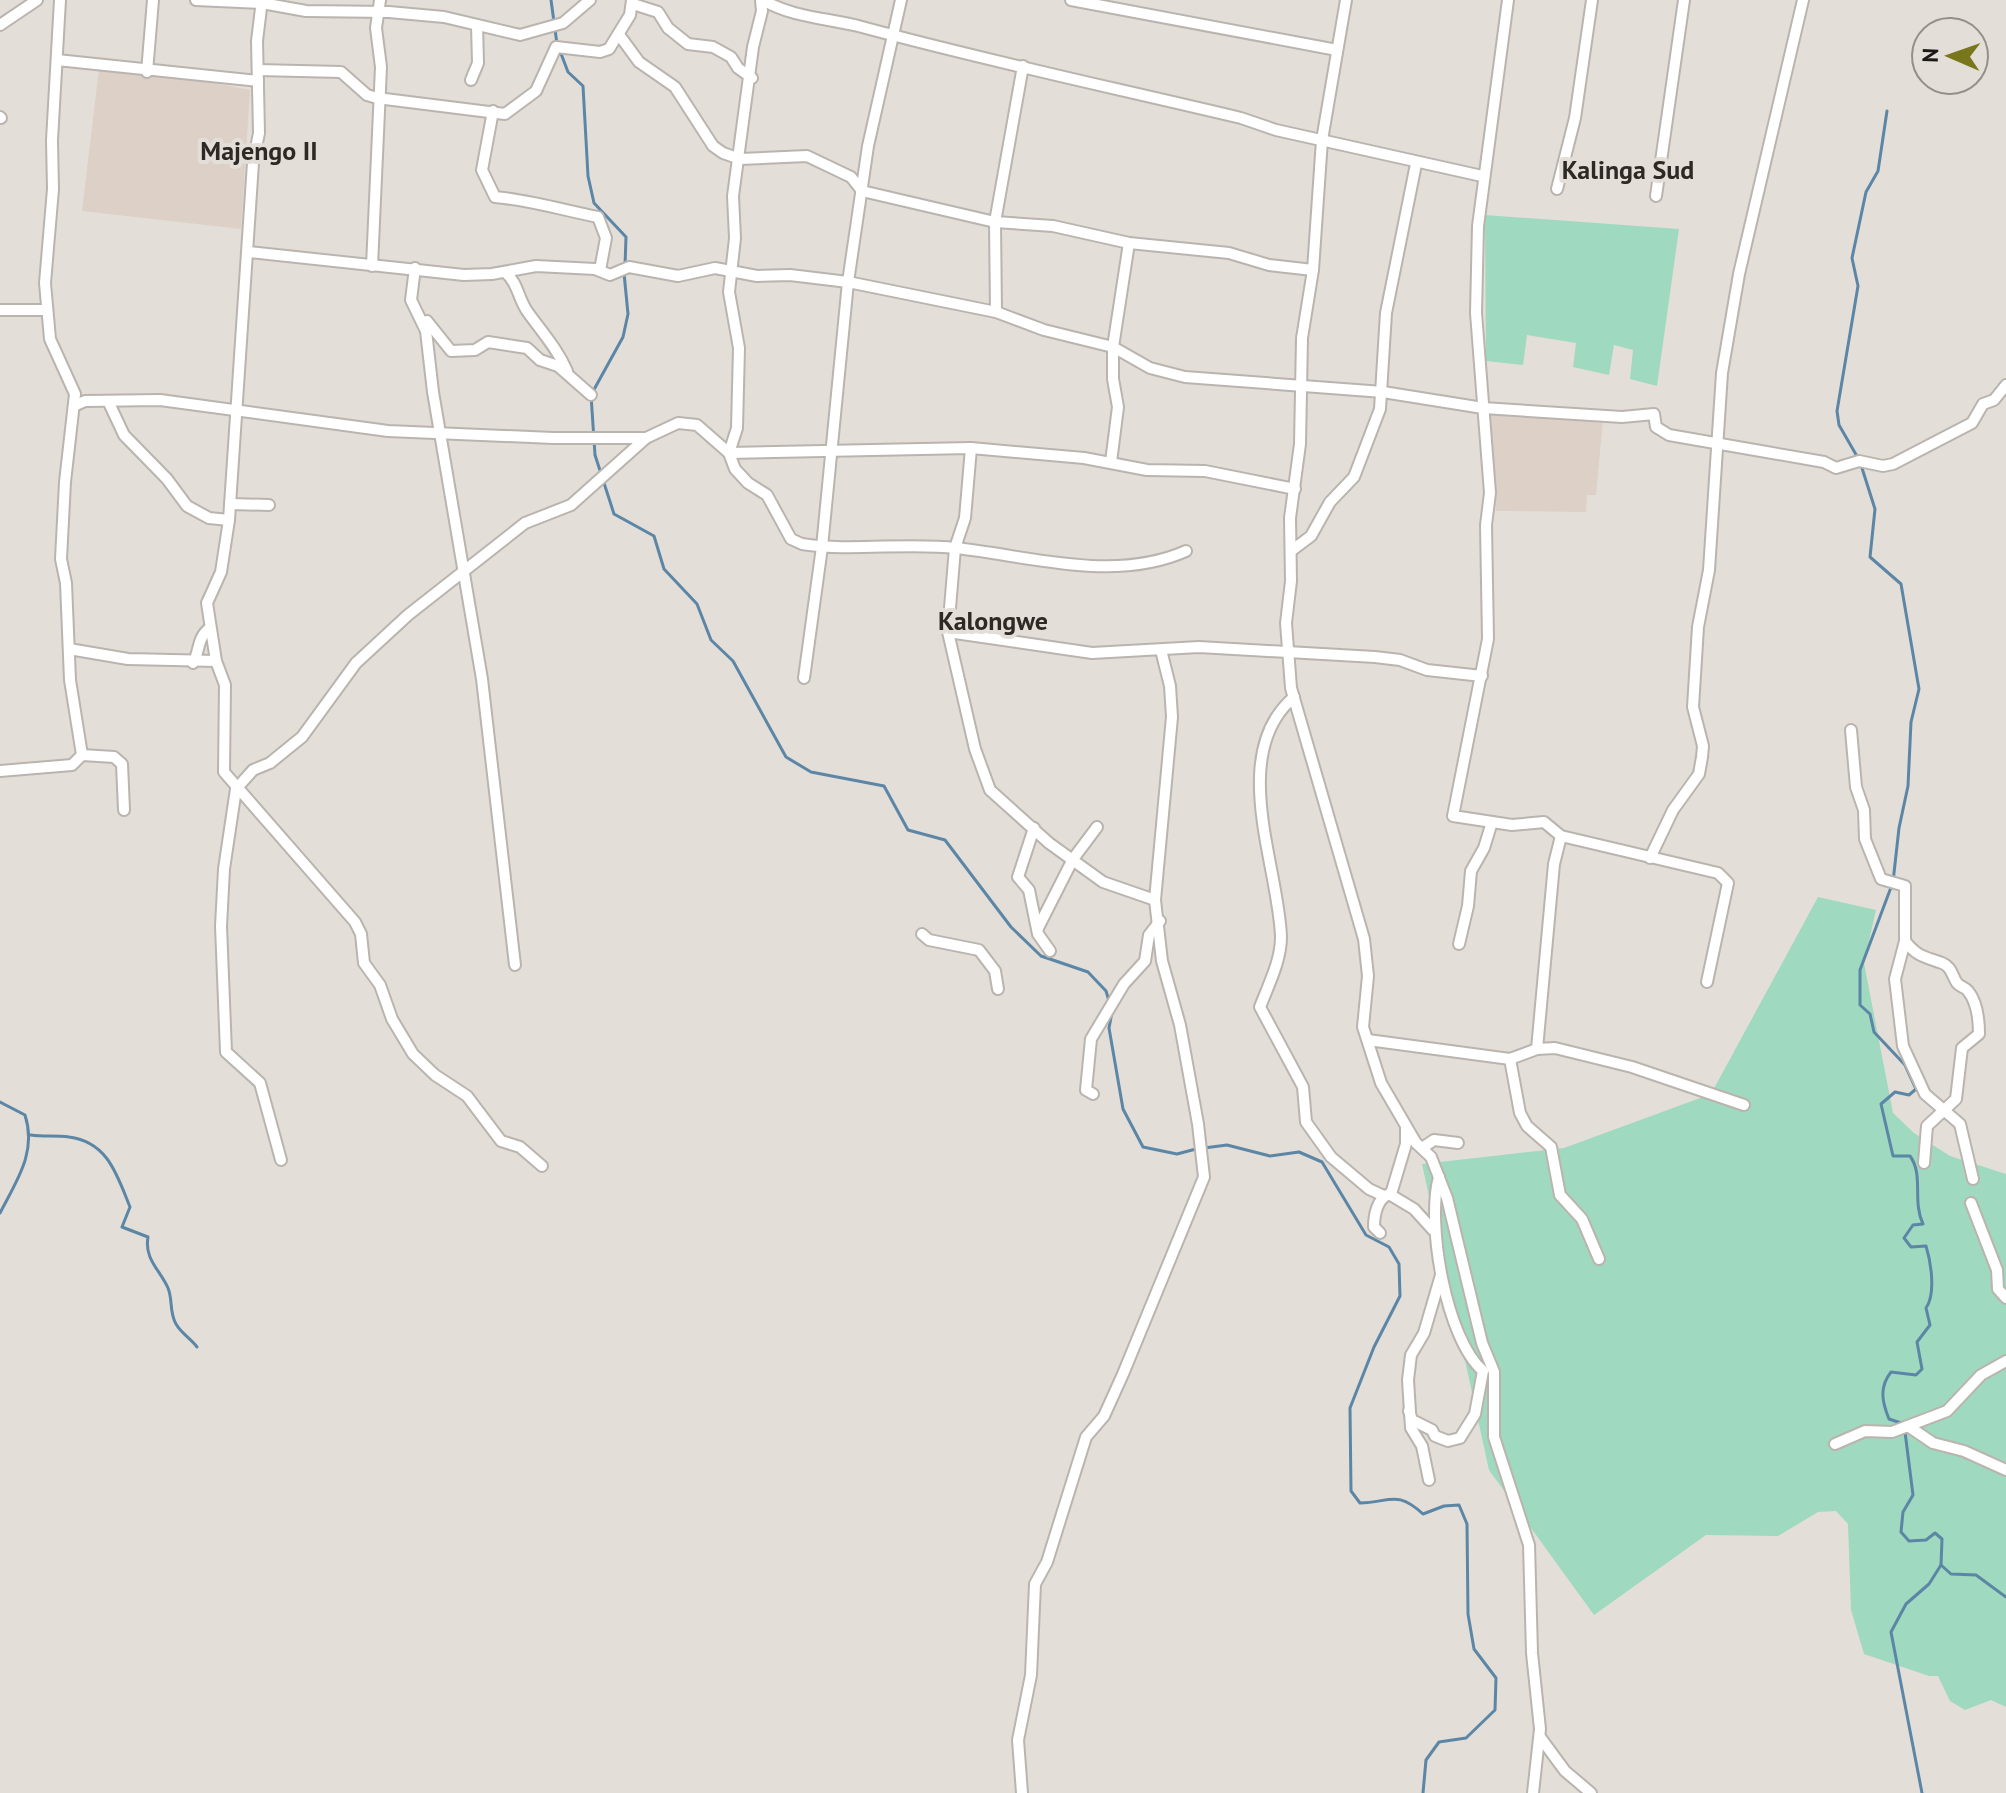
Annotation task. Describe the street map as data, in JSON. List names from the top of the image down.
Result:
{
  "districts": ["Majengo II", "Kalinga Sud", "Kalongwe"],
  "north": "left"
}
